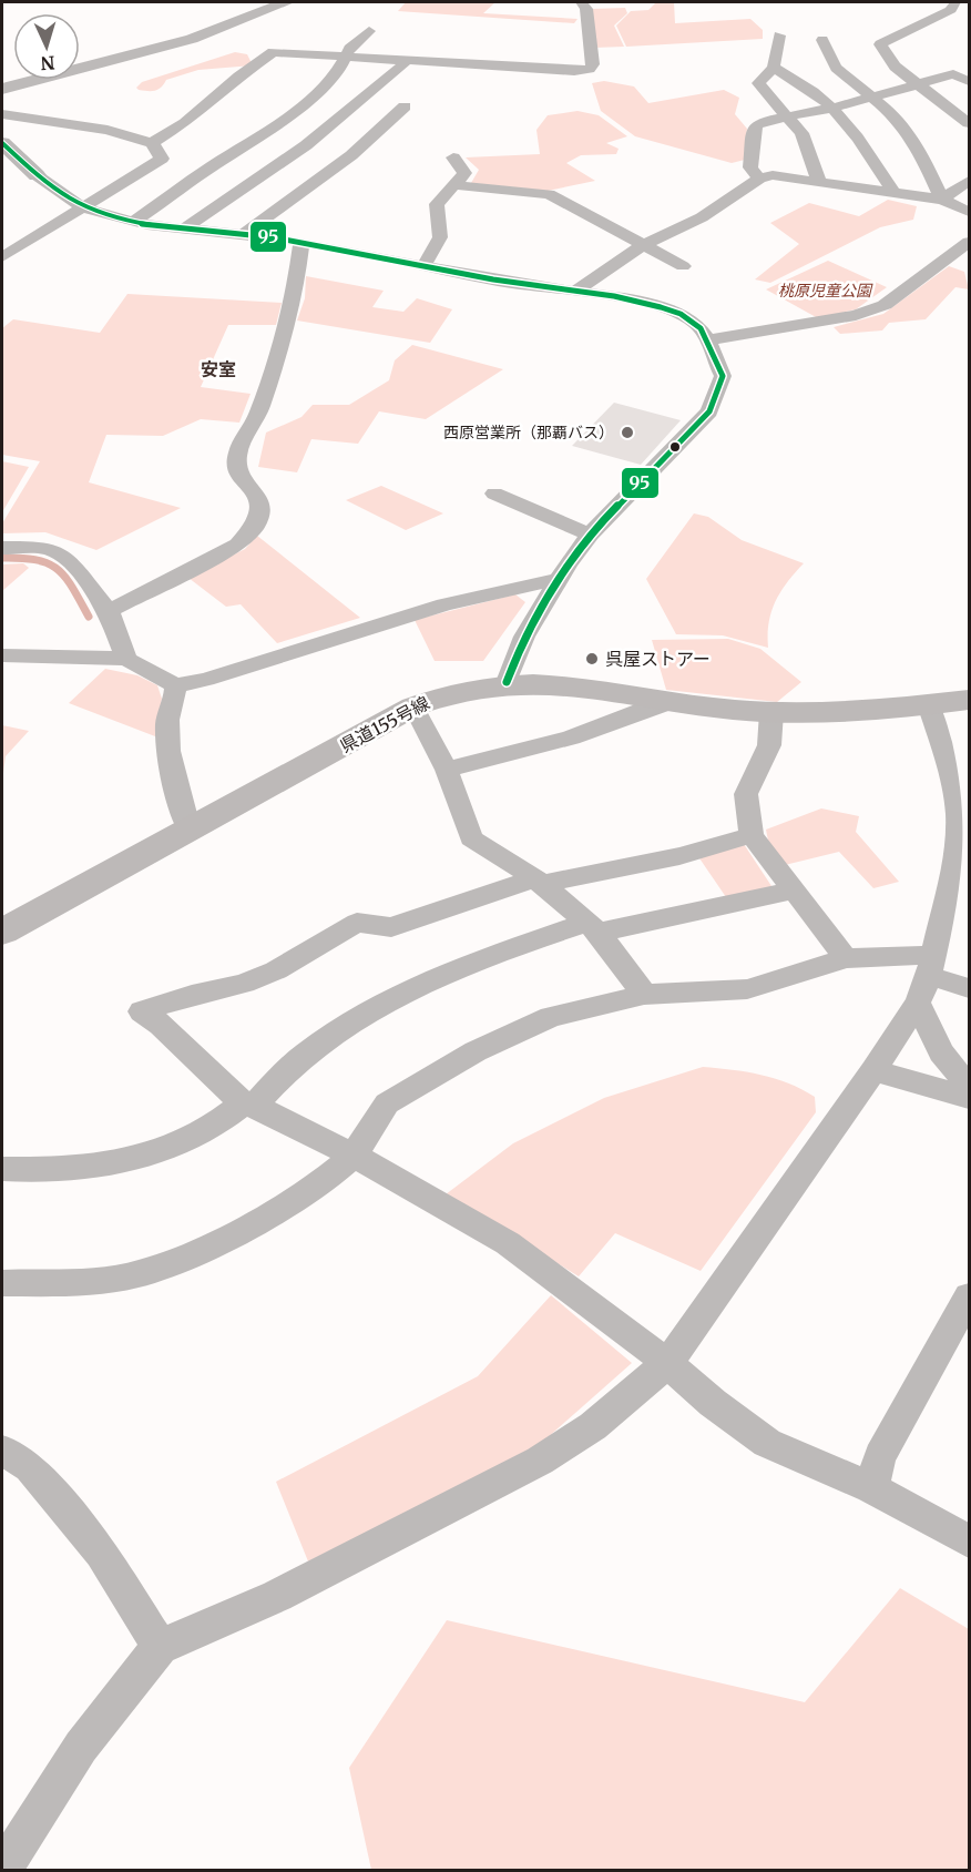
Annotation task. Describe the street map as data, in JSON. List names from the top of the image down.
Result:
{
  "streets": {
    "main road": ["県道155号線"]
  },
  "districts": ["安室"],
  "parks": ["桃原児童公園"],
  "places": ["西原営業所（那覇バス）", "呉屋ストアー"],
  "lines": ["transit line 95"],
  "north": "bottom"
}
